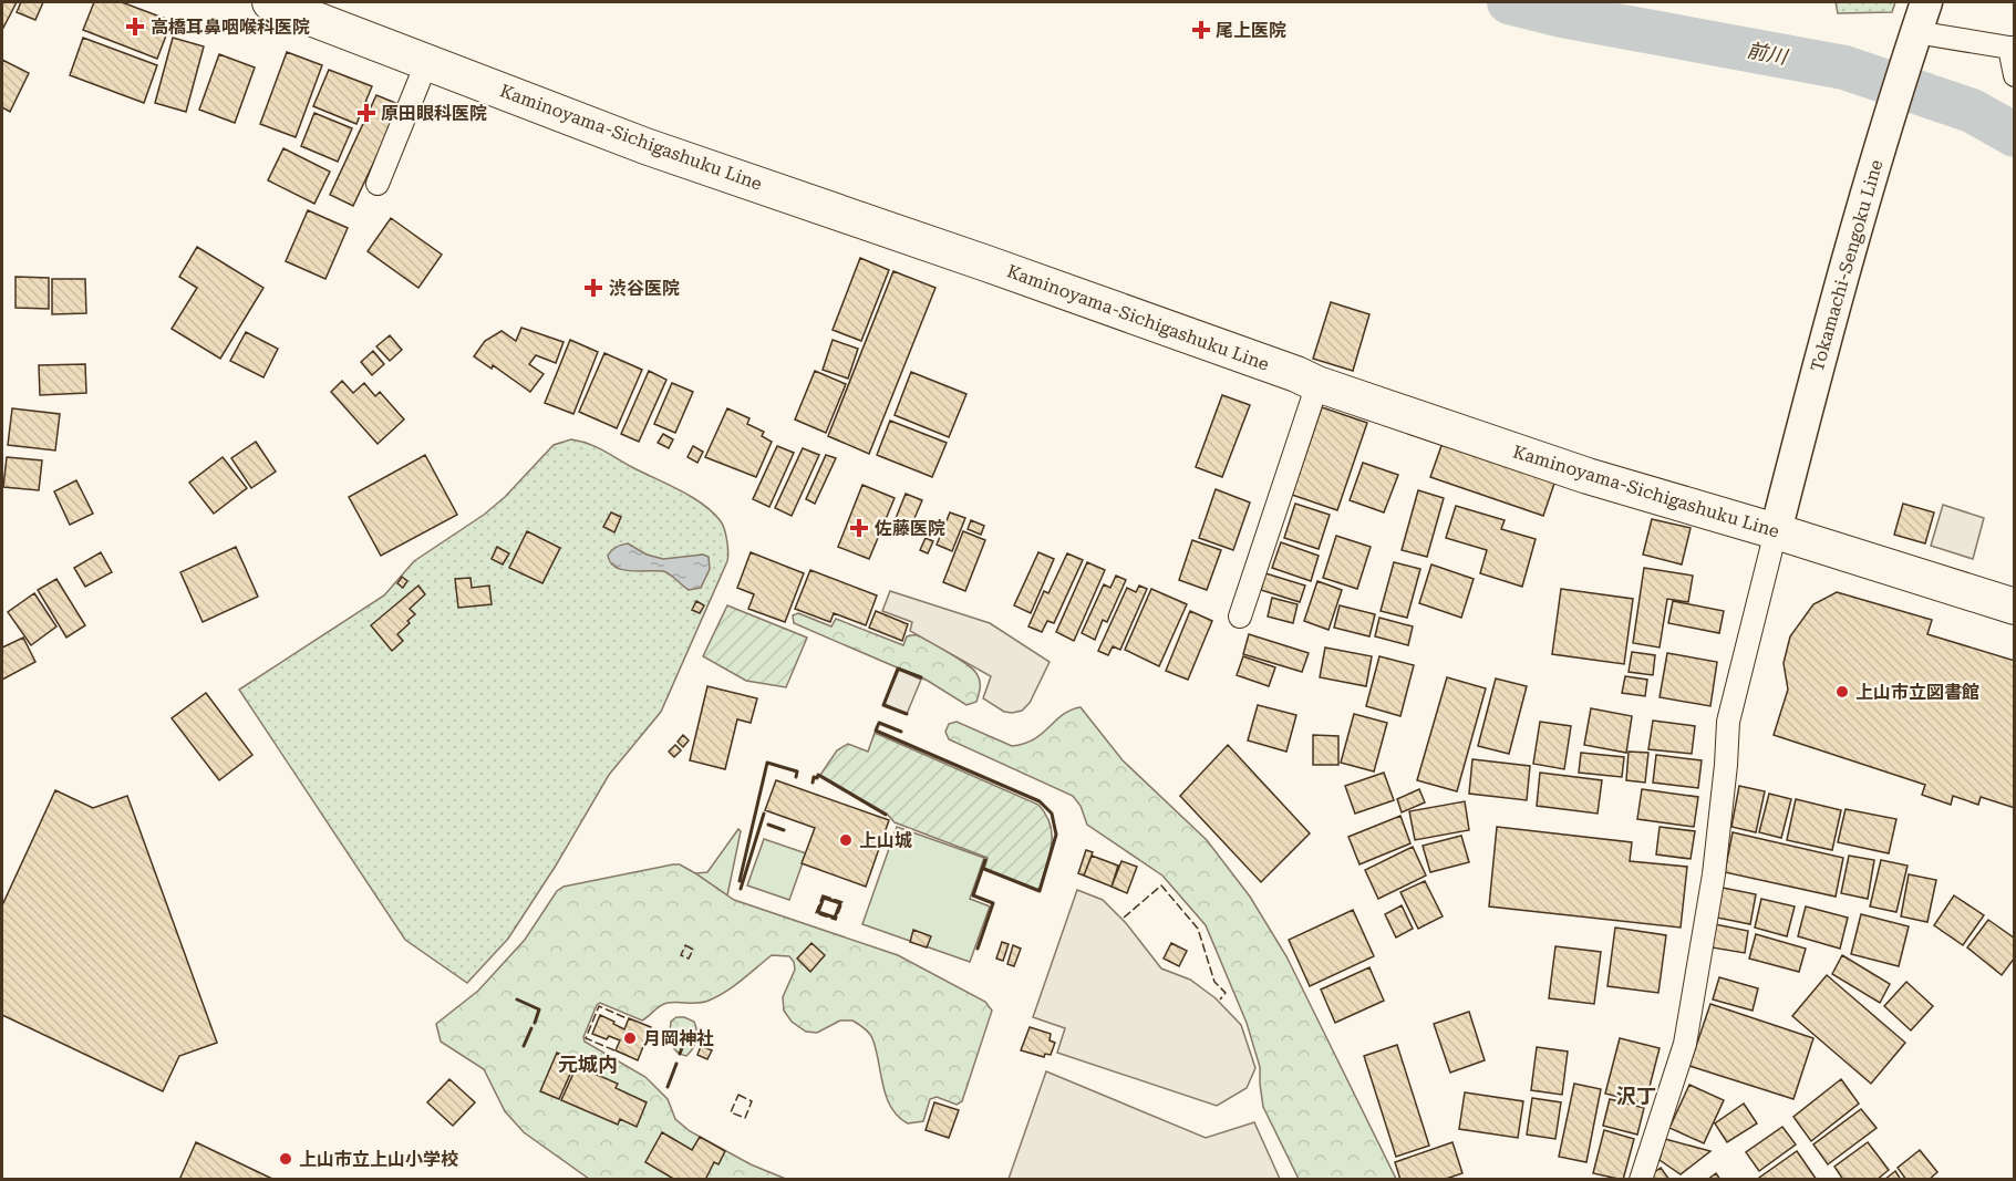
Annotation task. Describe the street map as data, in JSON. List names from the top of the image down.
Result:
{
  "streets": {
    "main road": ["Kaminoyama-Sichigashuku Line", "Tokamachi-Sengoku Line"]
  },
  "crossings": [
    ["Kaminoyama-Sichigashuku Line", "Tokamachi-Sengoku Line"]
  ],
  "districts": ["元城内", "沢丁"],
  "water": ["前川"],
  "places": {
    "health": [
      "高橋耳鼻咽喉科医院",
      "尾上医院",
      "原田眼科医院",
      "渋谷医院",
      "佐藤医院"
    ],
    "other": [
      "上山市立図書館",
      "上山城",
      "月岡神社",
      "上山市立上山小学校"
    ]
  }
}
